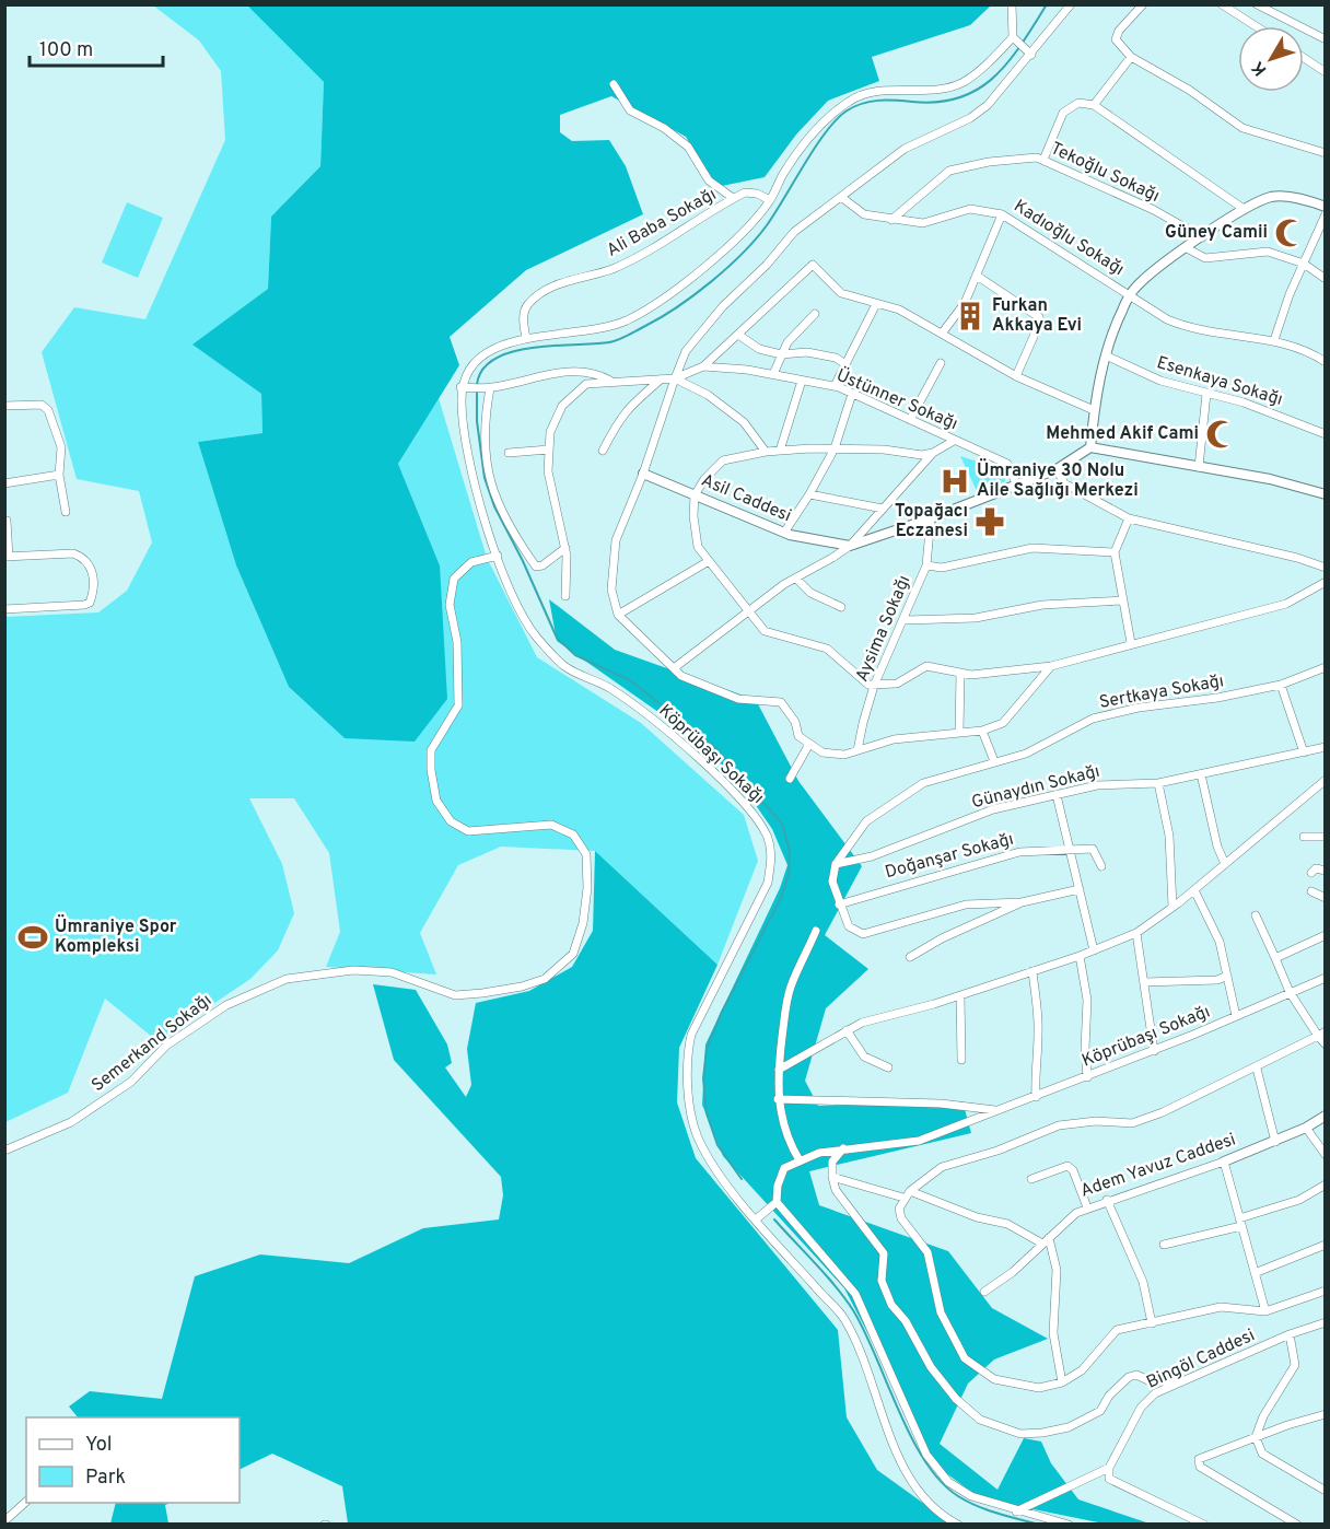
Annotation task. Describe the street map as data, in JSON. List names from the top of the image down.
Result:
{
  "streets": {
    "street": [
      "Tekoğlu Sokağı",
      "Ali Baba Sokağı",
      "Kadıoğlu Sokağı",
      "Esenkaya Sokağı",
      "Üstünner Sokağı",
      "Asil Caddesi",
      "Aysima Sokağı",
      "Sertkaya Sokağı",
      "Köprübaşı Sokağı",
      "Günaydın Sokağı",
      "Doğanşar Sokağı",
      "Semerkand Sokağı",
      "Adem Yavuz Caddesi",
      "Bingöl Caddesi"
    ]
  },
  "crossings": [
    ["Tekoğlu Sokağı", "Kadıoğlu Sokağı"],
    ["Ali Baba Sokağı", "Köprübaşı Sokağı"],
    ["Üstünner Sokağı", "Asil Caddesi"],
    ["Asil Caddesi", "Aysima Sokağı"],
    ["Sertkaya Sokağı", "Günaydın Sokağı"],
    ["Köprübaşı Sokağı", "Semerkand Sokağı"]
  ],
  "places": {
    "mosque": ["Güney Camii", "Mehmed Akif Cami"],
    "building": ["Furkan Akkaya Evi"],
    "hospital": ["Ümraniye 30 Nolu Aile Sağlığı Merkezi"],
    "pharmacy": ["Topağacı Eczanesi"],
    "sports": ["Ümraniye Spor Kompleksi"]
  },
  "legend": ["Yol", "Park"],
  "scale_bar": "100 m",
  "north": "bottom left"
}
